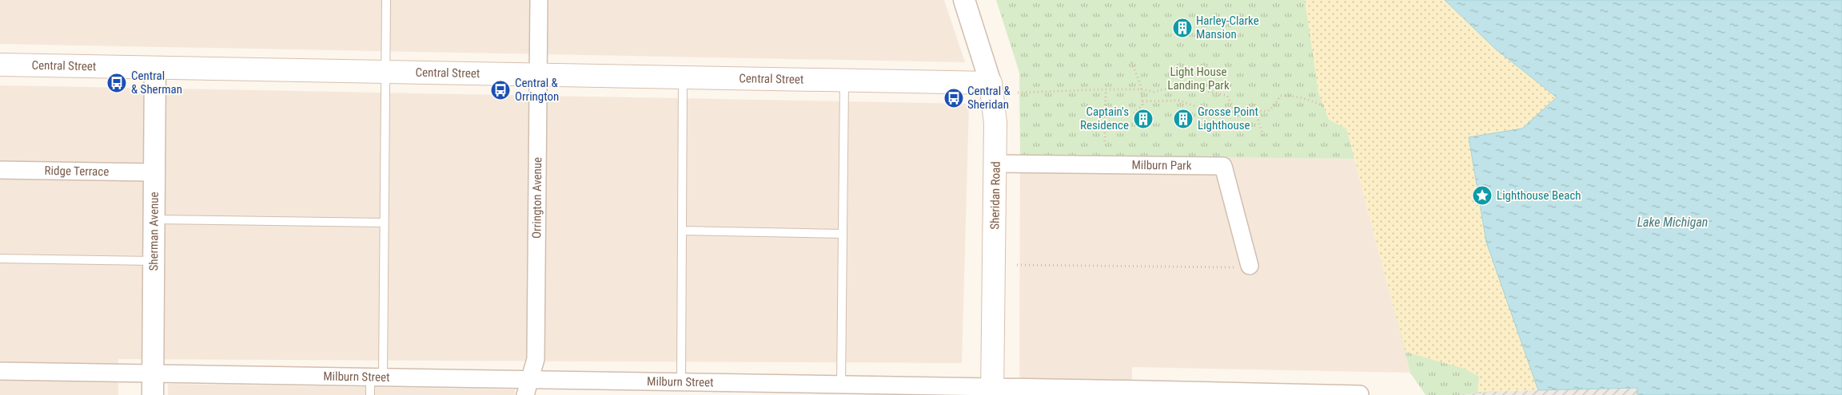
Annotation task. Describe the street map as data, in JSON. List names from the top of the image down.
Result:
{
  "streets": {
    "main road": ["Central Street", "Sheridan Road"],
    "street": [
      "Milburn Park",
      "Ridge Terrace",
      "Orrington Avenue",
      "Sherman Avenue",
      "Milburn Street"
    ]
  },
  "crossings": [
    ["Central Street", "Sheridan Road"],
    ["Central Street", "Orrington Avenue"],
    ["Central Street", "Sherman Avenue"],
    ["Milburn Park", "Sheridan Road"],
    ["Ridge Terrace", "Sherman Avenue"],
    ["Sheridan Road", "Milburn Street"],
    ["Orrington Avenue", "Milburn Street"],
    ["Sherman Avenue", "Milburn Street"]
  ],
  "water": ["Lake Michigan"],
  "parks": ["Light House Landing Park"],
  "places": {
    "building": ["Harley-Clarke Mansion", "Captain's Residence", "Grosse Point Lighthouse"],
    "bus stop": ["Central & Sherman", "Central & Orrington", "Central & Sheridan"],
    "place": ["Lighthouse Beach"]
  }
}
